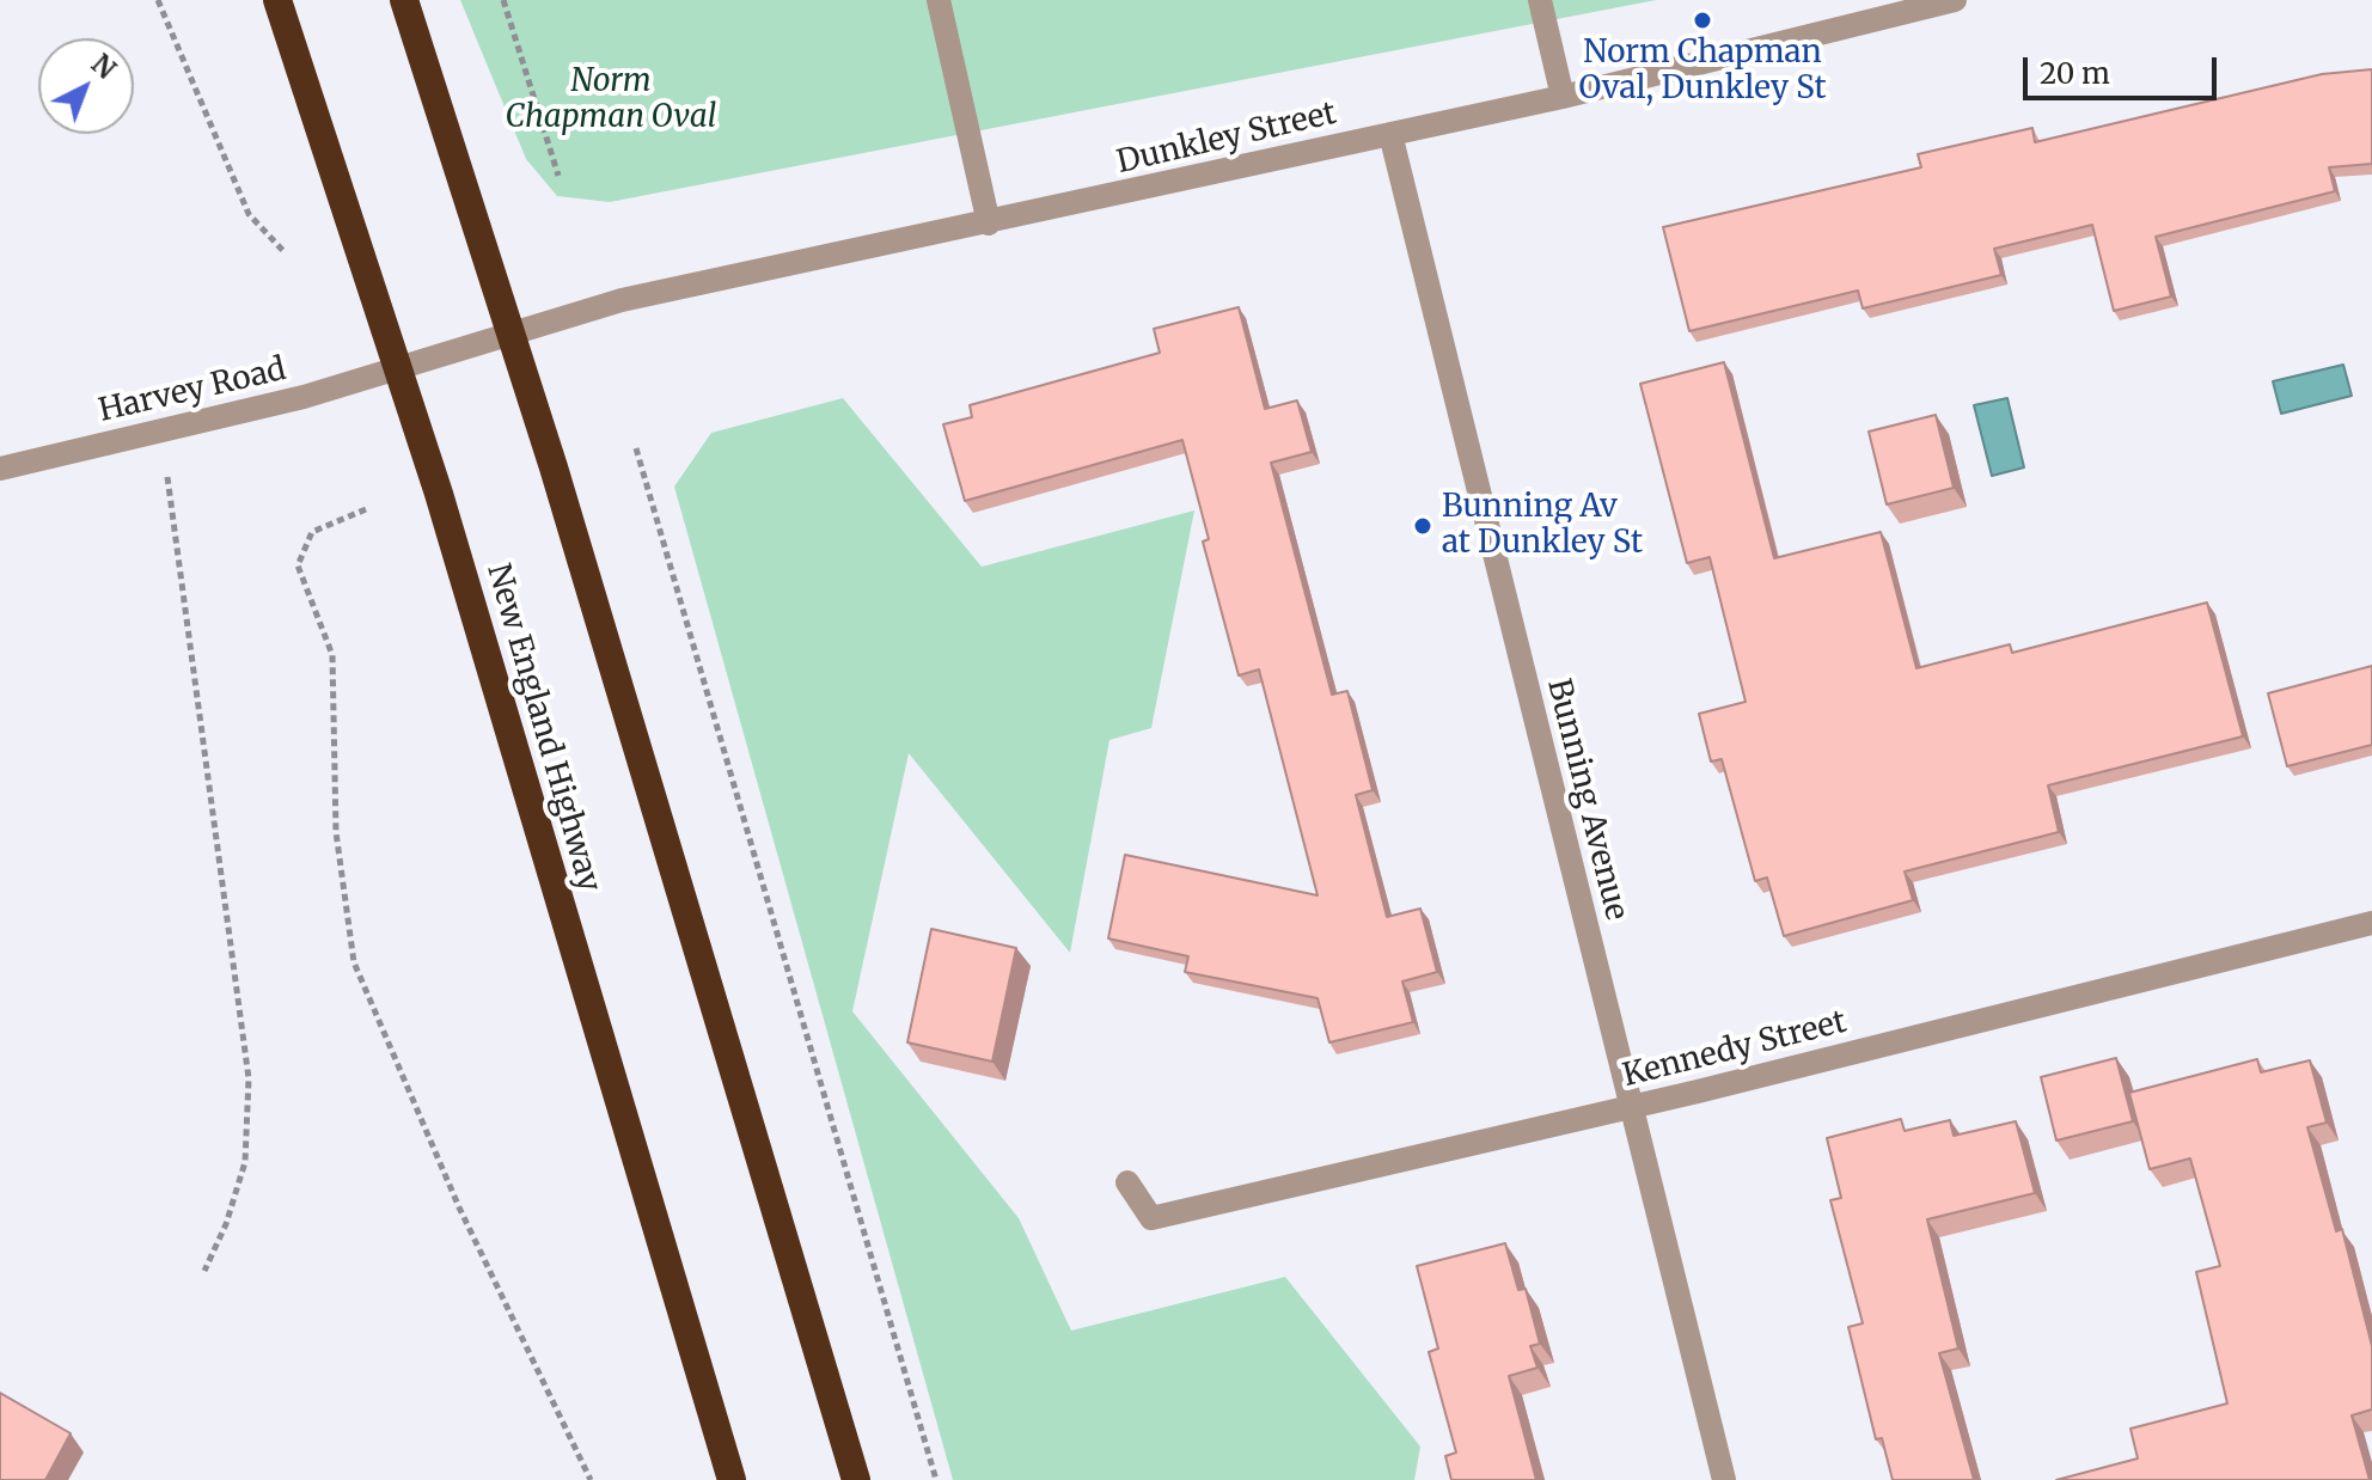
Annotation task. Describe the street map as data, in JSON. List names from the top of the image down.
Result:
{
  "streets": {
    "highway": ["New England Highway"],
    "street": [
      "Dunkley Street",
      "Harvey Road",
      "Bunning Avenue",
      "Kennedy Street"
    ]
  },
  "crossings": [
    ["Dunkley Street", "Harvey Road"],
    ["Dunkley Street", "Bunning Avenue"],
    ["Harvey Road", "New England Highway"],
    ["Bunning Avenue", "Kennedy Street"]
  ],
  "parks": ["Norm Chapman Oval"],
  "places": ["Norm Chapman Oval, Dunkley St", "Bunning Av at Dunkley St"],
  "scale_bar": "20 m",
  "north": "top right"
}
